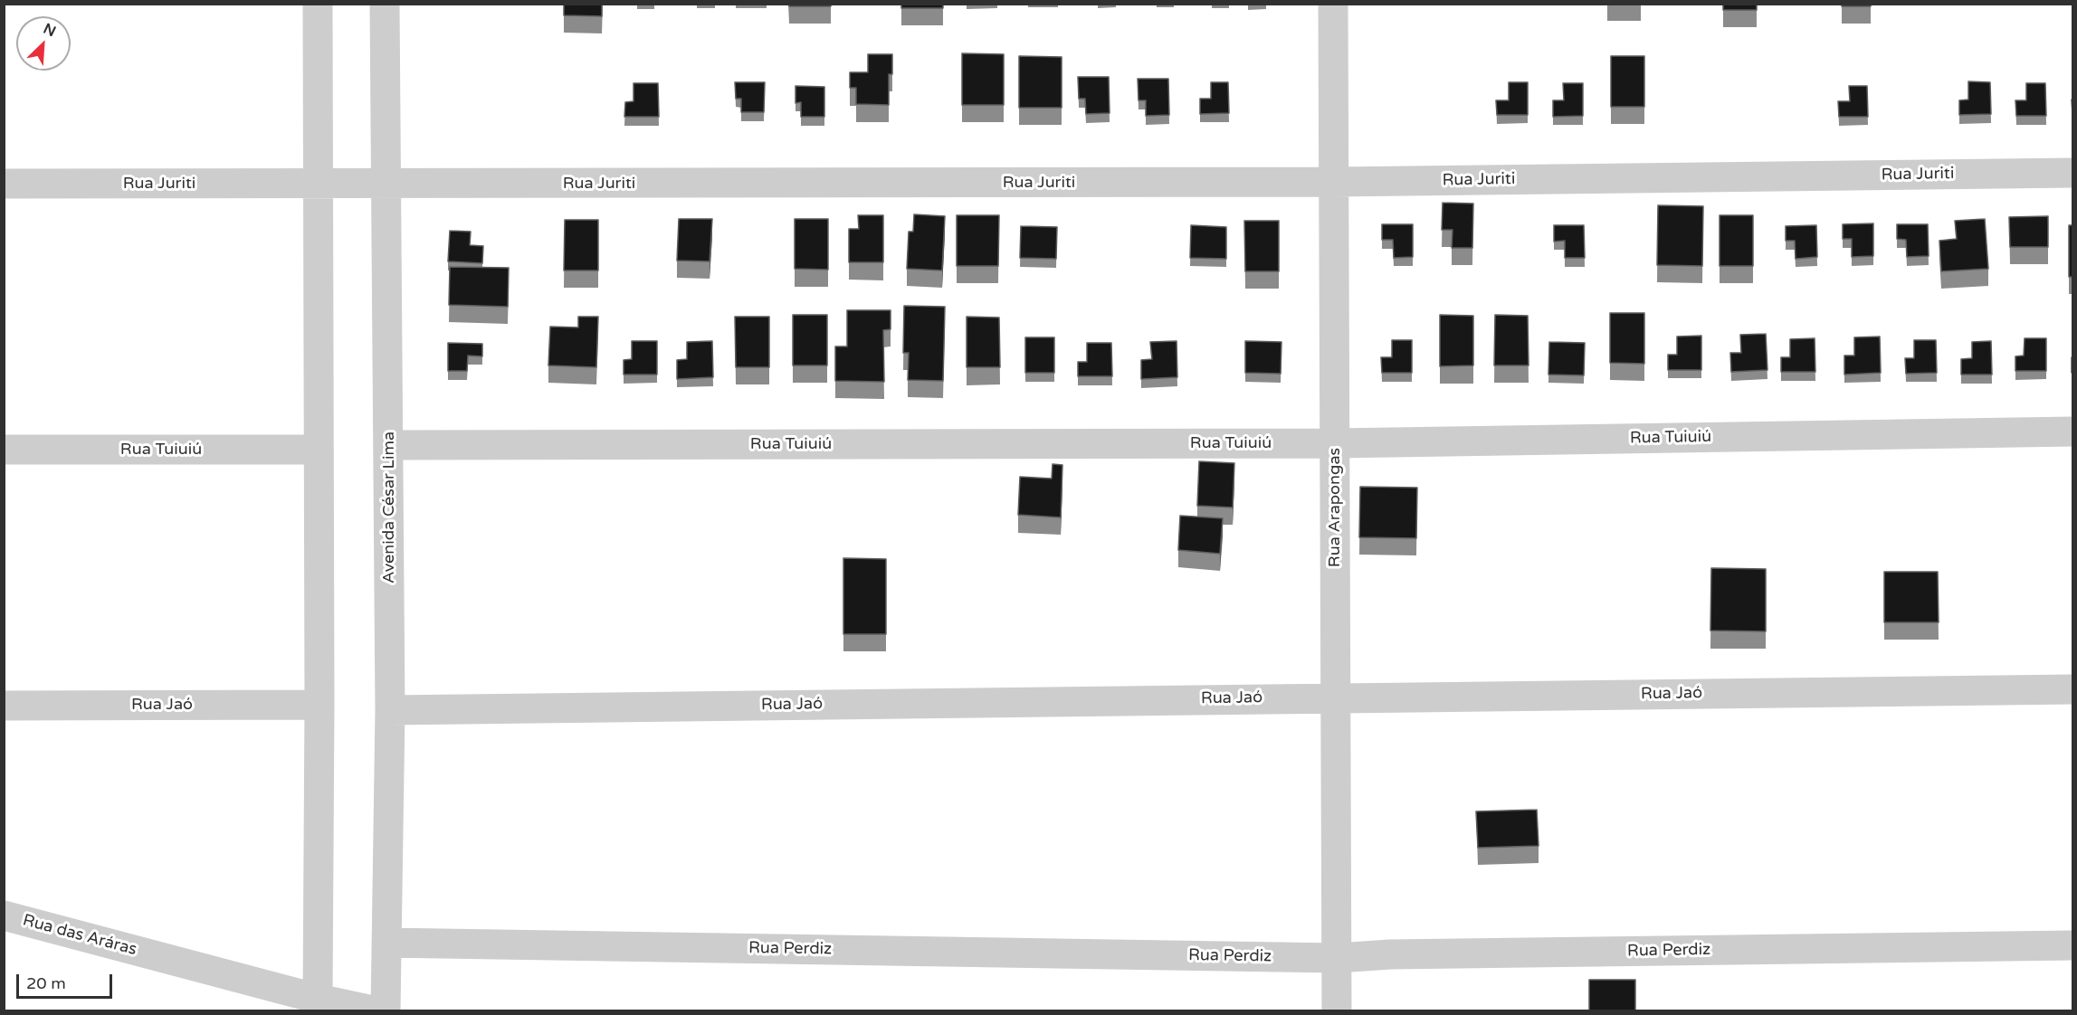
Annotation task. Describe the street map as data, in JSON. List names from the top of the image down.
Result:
{
  "streets": {
    "street": [
      "Rua Juriti",
      "Rua Tuiuiú",
      "Avenida César Lima",
      "Rua Arapongas",
      "Rua Jaó",
      "Rua das Aráras",
      "Rua Perdiz"
    ]
  },
  "crossings": [
    ["Rua Juriti", "Avenida César Lima"],
    ["Rua Juriti", "Rua Arapongas"],
    ["Rua Tuiuiú", "Avenida César Lima"],
    ["Rua Tuiuiú", "Rua Arapongas"],
    ["Avenida César Lima", "Rua Jaó"],
    ["Avenida César Lima", "Rua Perdiz"],
    ["Rua Arapongas", "Rua Jaó"],
    ["Rua Arapongas", "Rua Perdiz"]
  ],
  "scale_bar": "20 m",
  "north": "top right"
}
